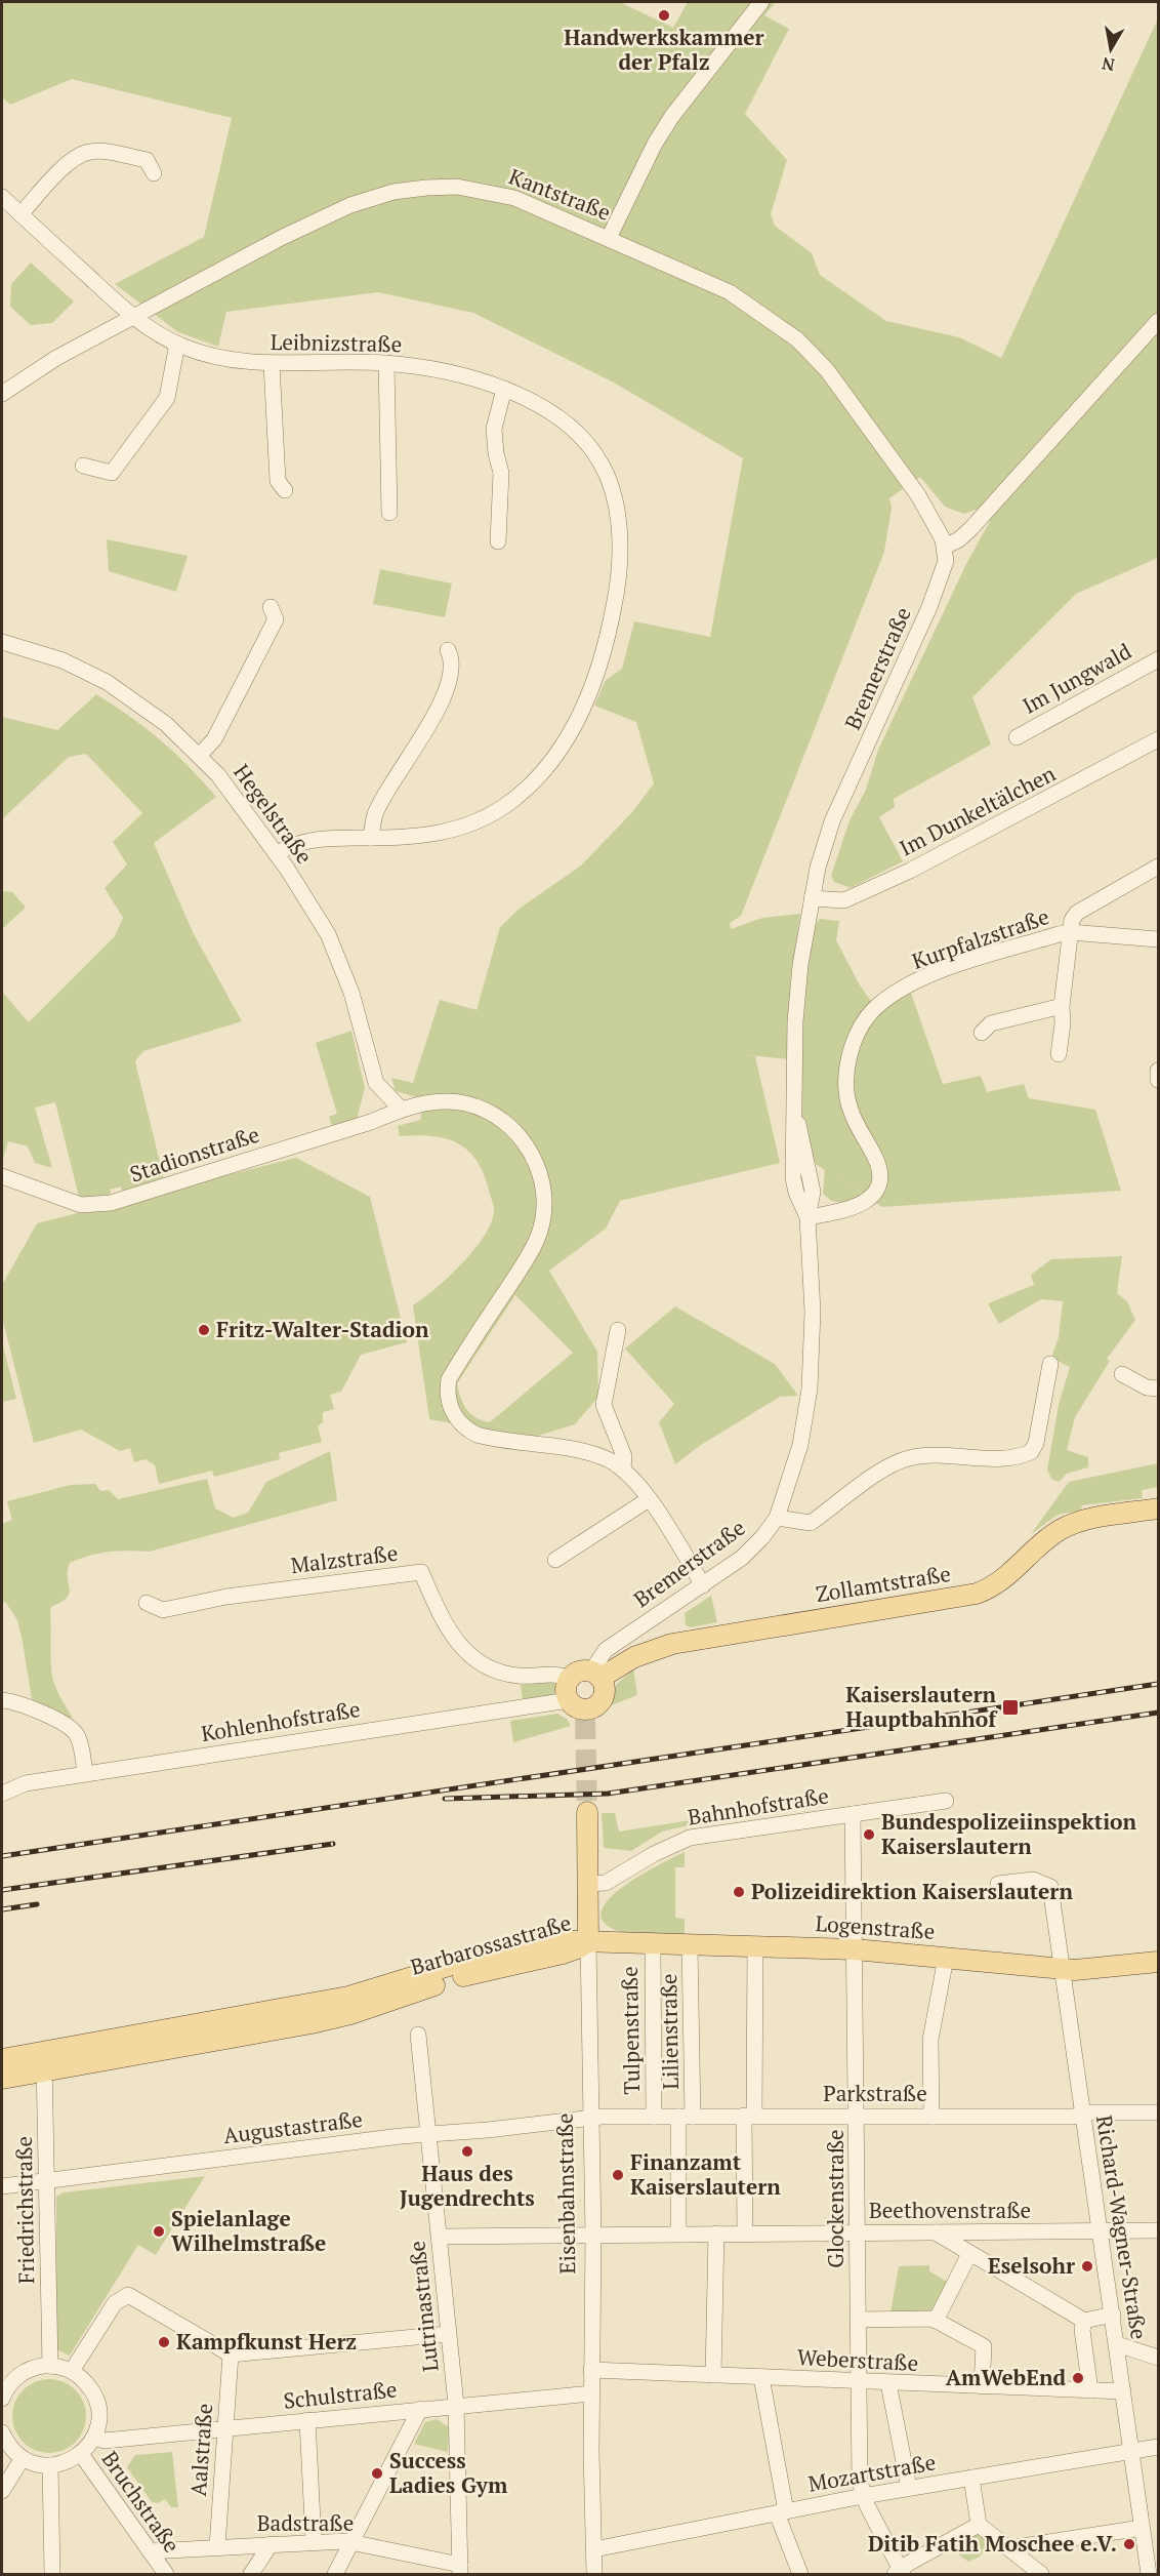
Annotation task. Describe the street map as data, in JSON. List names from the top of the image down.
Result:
{
  "streets": {
    "main road": [
      "Zollamtstraße",
      "Logenstraße",
      "Barbarossastraße",
      "Eisenbahnstraße"
    ],
    "street": [
      "Kantstraße",
      "Leibnizstraße",
      "Bremerstraße",
      "Im Jungwald",
      "Im Dunkeltälchen",
      "Hegelstraße",
      "Kurpfalzstraße",
      "Stadionstraße",
      "Malzstraße",
      "Kohlenhofstraße",
      "Bahnhofstraße",
      "Tulpenstraße",
      "Lilienstraße",
      "Parkstraße",
      "Augustastraße",
      "Glockenstraße",
      "Friedrichstraße",
      "Beethovenstraße",
      "Richard-Wagner-Straße",
      "Lutrinastraße",
      "Weberstraße",
      "Schulstraße",
      "Aalstraße",
      "Mozartstraße",
      "Bruchstraße",
      "Badstraße"
    ]
  },
  "crossings": [
    ["Kantstraße", "Leibnizstraße"],
    ["Kantstraße", "Bremerstraße"],
    ["Leibnizstraße", "Hegelstraße"],
    ["Bremerstraße", "Im Dunkeltälchen"],
    ["Bremerstraße", "Kurpfalzstraße"],
    ["Bremerstraße", "Malzstraße"],
    ["Bremerstraße", "Zollamtstraße"],
    ["Bremerstraße", "Kohlenhofstraße"],
    ["Hegelstraße", "Stadionstraße"],
    ["Malzstraße", "Zollamtstraße"],
    ["Malzstraße", "Kohlenhofstraße"],
    ["Zollamtstraße", "Kohlenhofstraße"],
    ["Bahnhofstraße", "Eisenbahnstraße"],
    ["Bahnhofstraße", "Glockenstraße"],
    ["Logenstraße", "Barbarossastraße"],
    ["Logenstraße", "Tulpenstraße"],
    ["Logenstraße", "Lilienstraße"],
    ["Logenstraße", "Eisenbahnstraße"],
    ["Logenstraße", "Glockenstraße"],
    ["Logenstraße", "Richard-Wagner-Straße"],
    ["Barbarossastraße", "Eisenbahnstraße"],
    ["Barbarossastraße", "Friedrichstraße"],
    ["Tulpenstraße", "Parkstraße"],
    ["Lilienstraße", "Parkstraße"],
    ["Lilienstraße", "Beethovenstraße"],
    ["Parkstraße", "Augustastraße"],
    ["Parkstraße", "Eisenbahnstraße"],
    ["Parkstraße", "Glockenstraße"],
    ["Parkstraße", "Richard-Wagner-Straße"],
    ["Augustastraße", "Eisenbahnstraße"],
    ["Augustastraße", "Friedrichstraße"],
    ["Augustastraße", "Lutrinastraße"],
    ["Eisenbahnstraße", "Beethovenstraße"],
    ["Eisenbahnstraße", "Weberstraße"],
    ["Eisenbahnstraße", "Schulstraße"],
    ["Eisenbahnstraße", "Mozartstraße"],
    ["Glockenstraße", "Beethovenstraße"],
    ["Glockenstraße", "Weberstraße"],
    ["Glockenstraße", "Mozartstraße"],
    ["Beethovenstraße", "Richard-Wagner-Straße"],
    ["Beethovenstraße", "Lutrinastraße"],
    ["Richard-Wagner-Straße", "Weberstraße"],
    ["Richard-Wagner-Straße", "Mozartstraße"],
    ["Lutrinastraße", "Schulstraße"],
    ["Lutrinastraße", "Badstraße"],
    ["Schulstraße", "Aalstraße"],
    ["Aalstraße", "Badstraße"],
    ["Bruchstraße", "Badstraße"]
  ],
  "places": {
    "other": [
      "Handwerkskammer der Pfalz",
      "Fritz-Walter-Stadion",
      "Bundespolizeiinspektion Kaiserslautern",
      "Polizeidirektion Kaiserslautern",
      "Haus des Jugendrechts",
      "Finanzamt Kaiserslautern",
      "Spielanlage Wilhelmstraße",
      "Eselsohr",
      "Kampfkunst Herz",
      "AmWebEnd",
      "Success Ladies Gym",
      "Ditib Fatih Moschee e.V."
    ],
    "transit": ["Kaiserslautern Hauptbahnhof"]
  },
  "north": "bottom"
}
